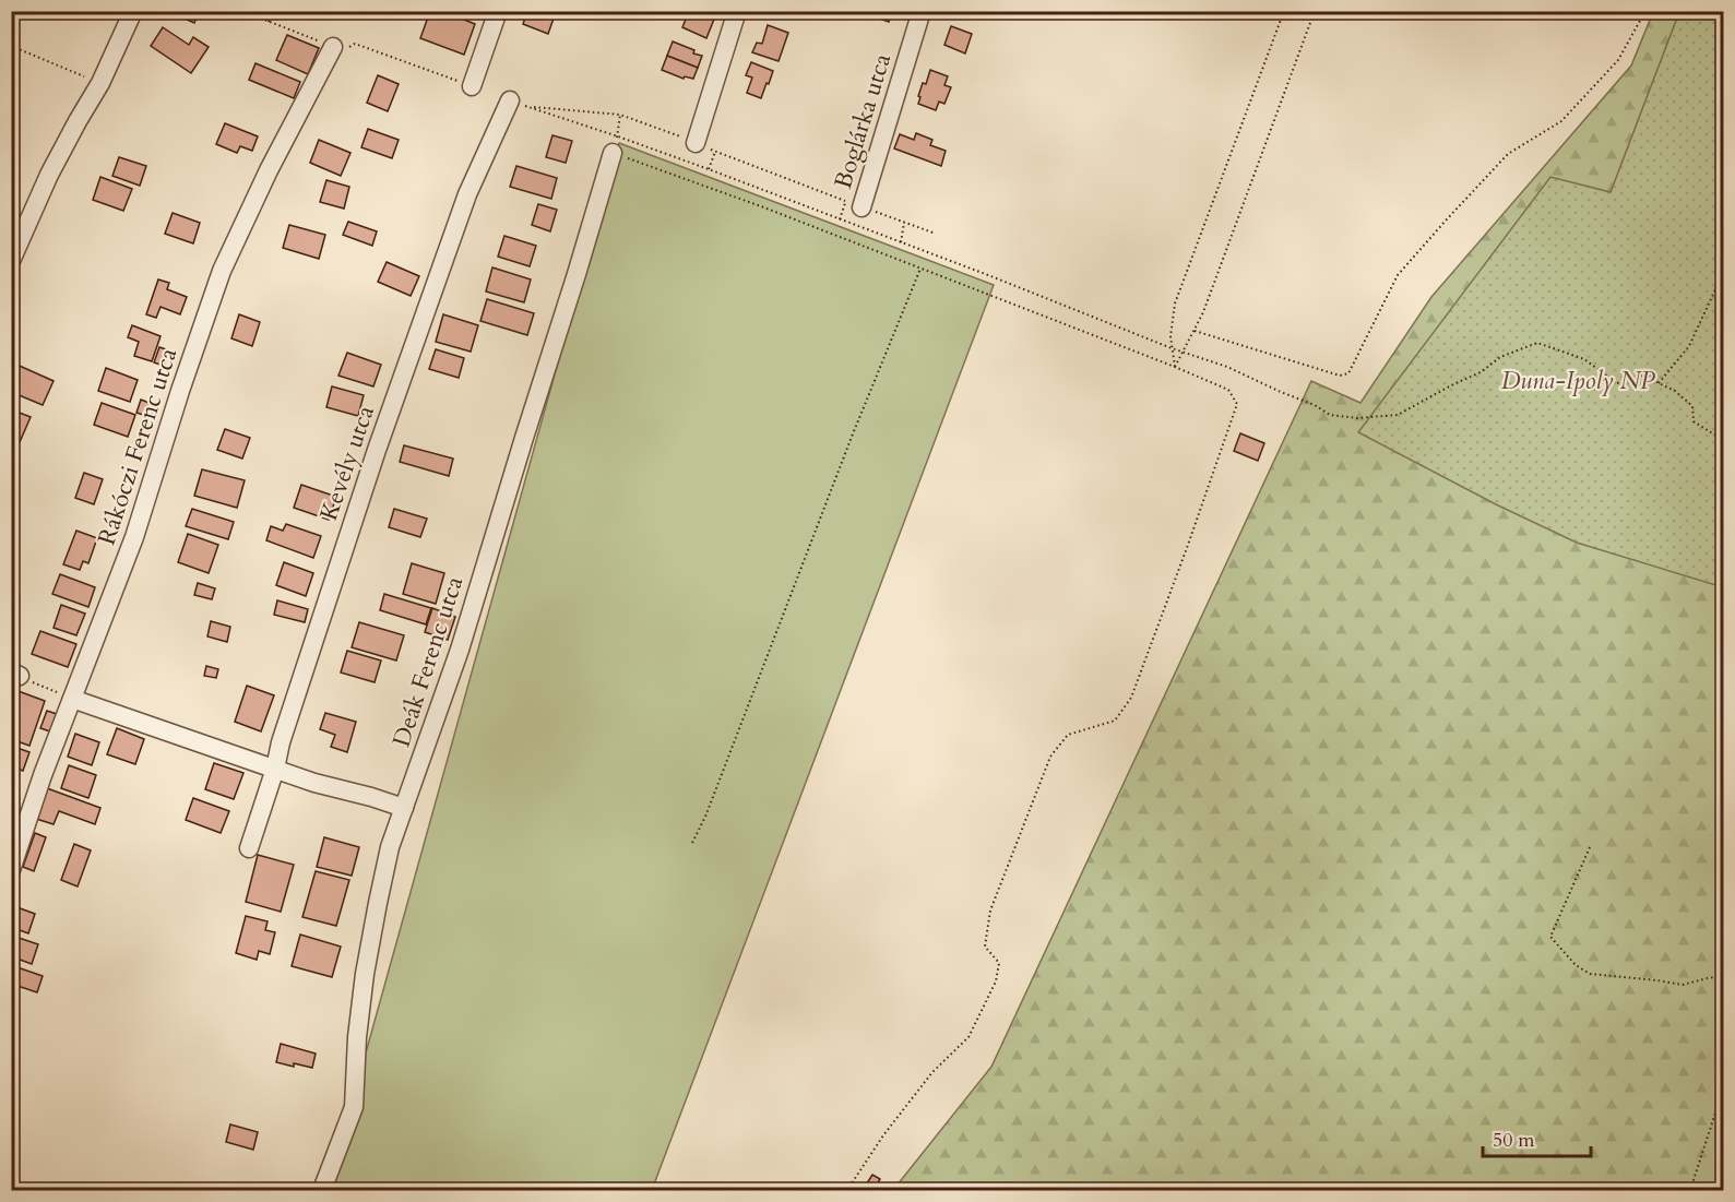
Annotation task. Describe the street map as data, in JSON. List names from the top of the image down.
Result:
{
  "streets": {
    "street": [
      "Boglárka utca",
      "Rákóczi Ferenc utca",
      "Kevély utca",
      "Deák Ferenc utca"
    ]
  },
  "parks": ["Duna-Ipoly NP"],
  "scale_bar": "50 m"
}
